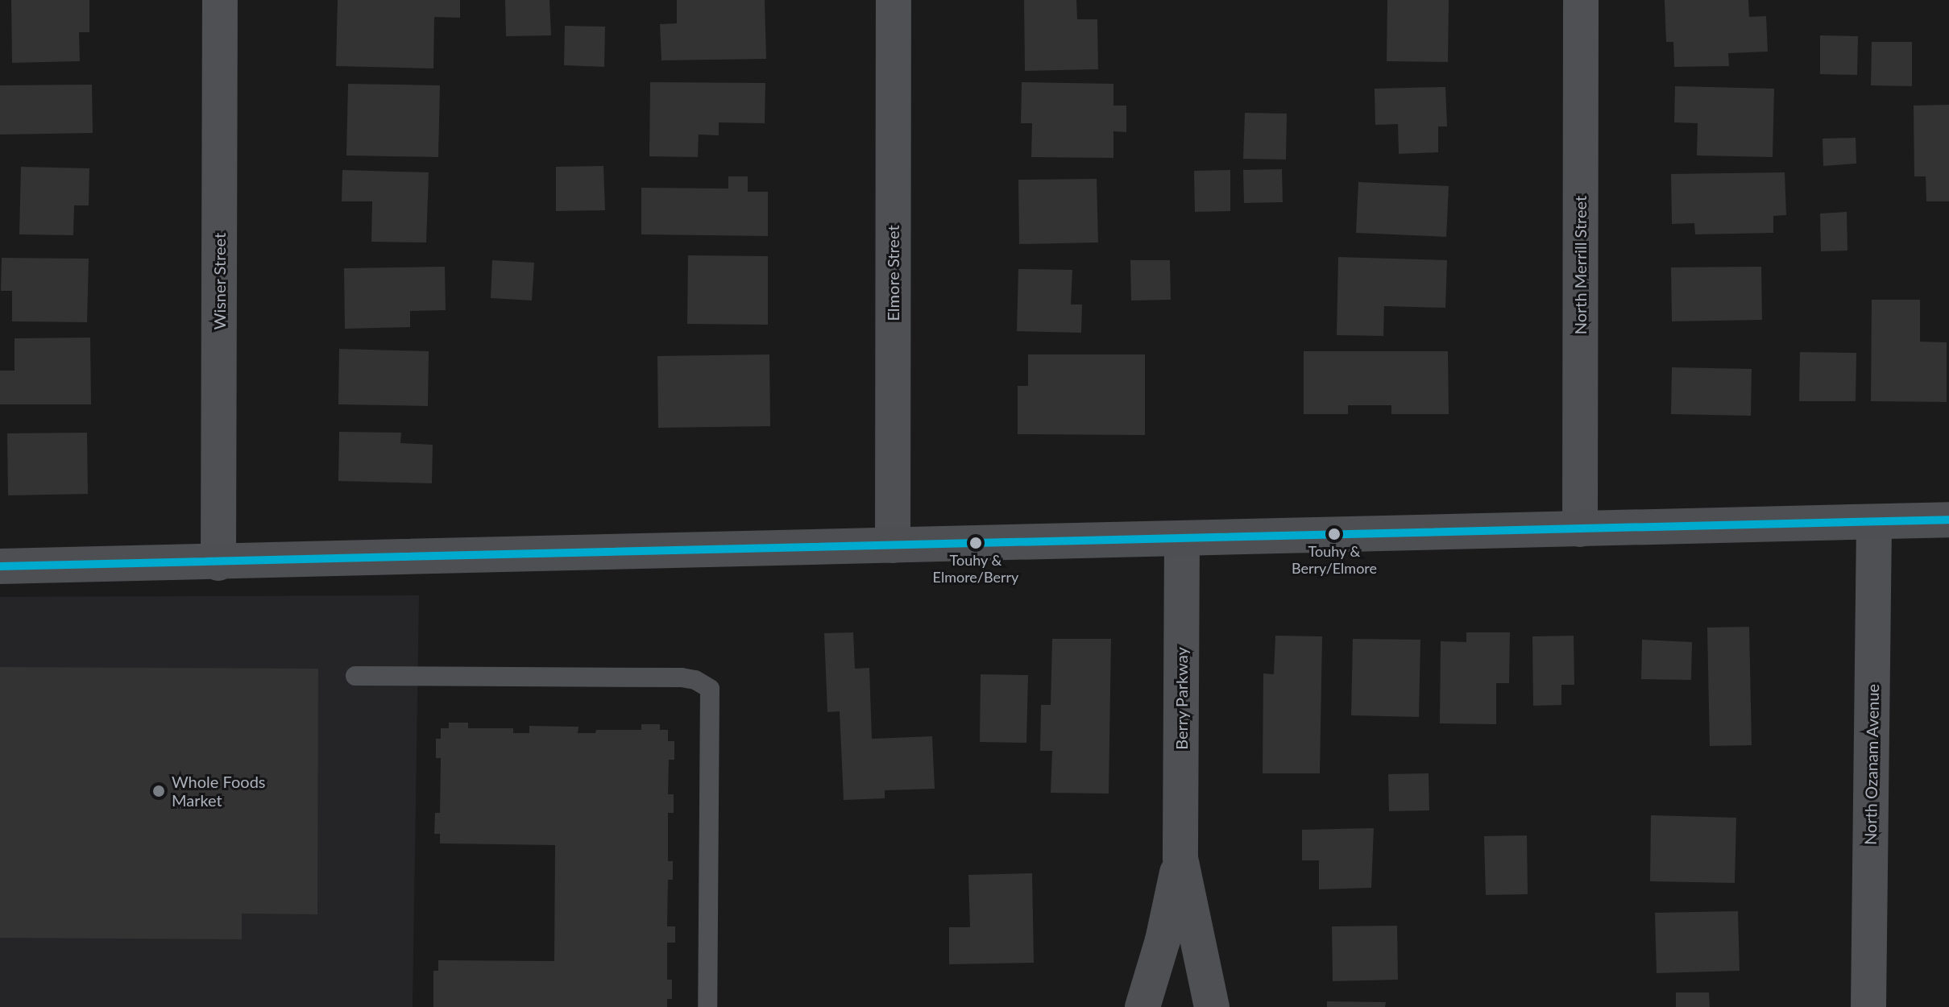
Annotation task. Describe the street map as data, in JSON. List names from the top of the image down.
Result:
{
  "streets": {
    "street": [
      "North Merrill Street",
      "Elmore Street",
      "Wisner Street",
      "Berry Parkway",
      "North Ozanam Avenue"
    ]
  },
  "places": ["Touhy & Berry/Elmore", "Touhy & Elmore/Berry", "Whole Foods Market"]
}
